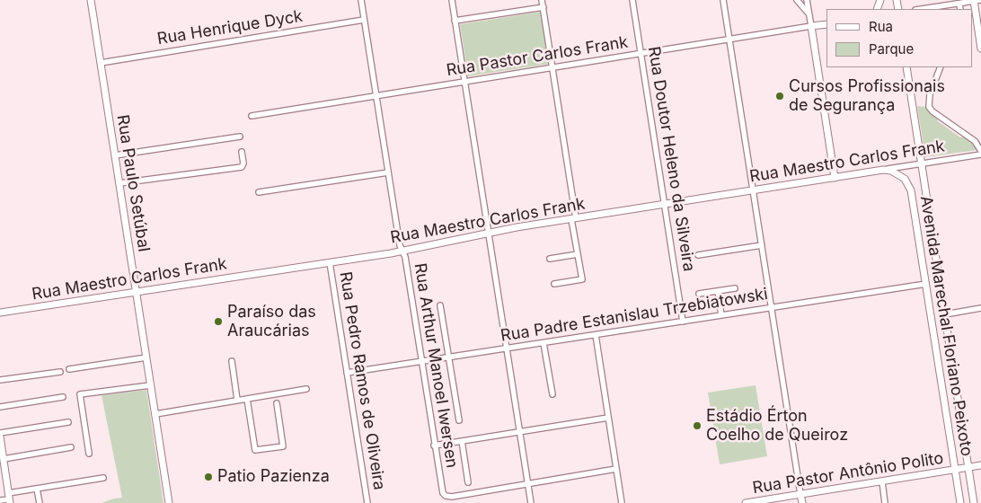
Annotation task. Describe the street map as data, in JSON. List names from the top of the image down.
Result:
{
  "streets": {
    "main road": [
      "Rua Pastor Carlos Frank",
      "Rua Maestro Carlos Frank",
      "Rua Paulo Setúbal",
      "Avenida Marechal Floriano Peixoto",
      "Rua Pastor Antônio Polito"
    ],
    "street": [
      "Rua Henrique Dyck",
      "Rua Doutor Heleno da Silveira",
      "Rua Padre Estanislau Trzebiatowski",
      "Rua Arthur Manoel Iwersen",
      "Rua Pedro Ramos de Oliveira"
    ]
  },
  "crossings": [
    ["Rua Henrique Dyck", "Rua Paulo Setúbal"],
    ["Rua Henrique Dyck", "Rua Arthur Manoel Iwersen"],
    ["Rua Pastor Carlos Frank", "Rua Doutor Heleno da Silveira"],
    ["Rua Pastor Carlos Frank", "Rua Arthur Manoel Iwersen"],
    ["Rua Doutor Heleno da Silveira", "Rua Maestro Carlos Frank"],
    ["Rua Doutor Heleno da Silveira", "Rua Padre Estanislau Trzebiatowski"],
    ["Rua Maestro Carlos Frank", "Rua Paulo Setúbal"],
    ["Rua Maestro Carlos Frank", "Avenida Marechal Floriano Peixoto"],
    ["Rua Maestro Carlos Frank", "Rua Arthur Manoel Iwersen"],
    ["Rua Maestro Carlos Frank", "Rua Pedro Ramos de Oliveira"],
    ["Rua Padre Estanislau Trzebiatowski", "Avenida Marechal Floriano Peixoto"],
    ["Rua Padre Estanislau Trzebiatowski", "Rua Arthur Manoel Iwersen"],
    ["Rua Padre Estanislau Trzebiatowski", "Rua Pedro Ramos de Oliveira"],
    ["Avenida Marechal Floriano Peixoto", "Rua Pastor Antônio Polito"]
  ],
  "places": [
    "Cursos Profissionais de Segurança",
    "Paraíso das Araucárias",
    "Estádio Érton Coelho de Queiroz",
    "Patio Pazienza"
  ],
  "legend": ["Rua", "Parque"]
}
